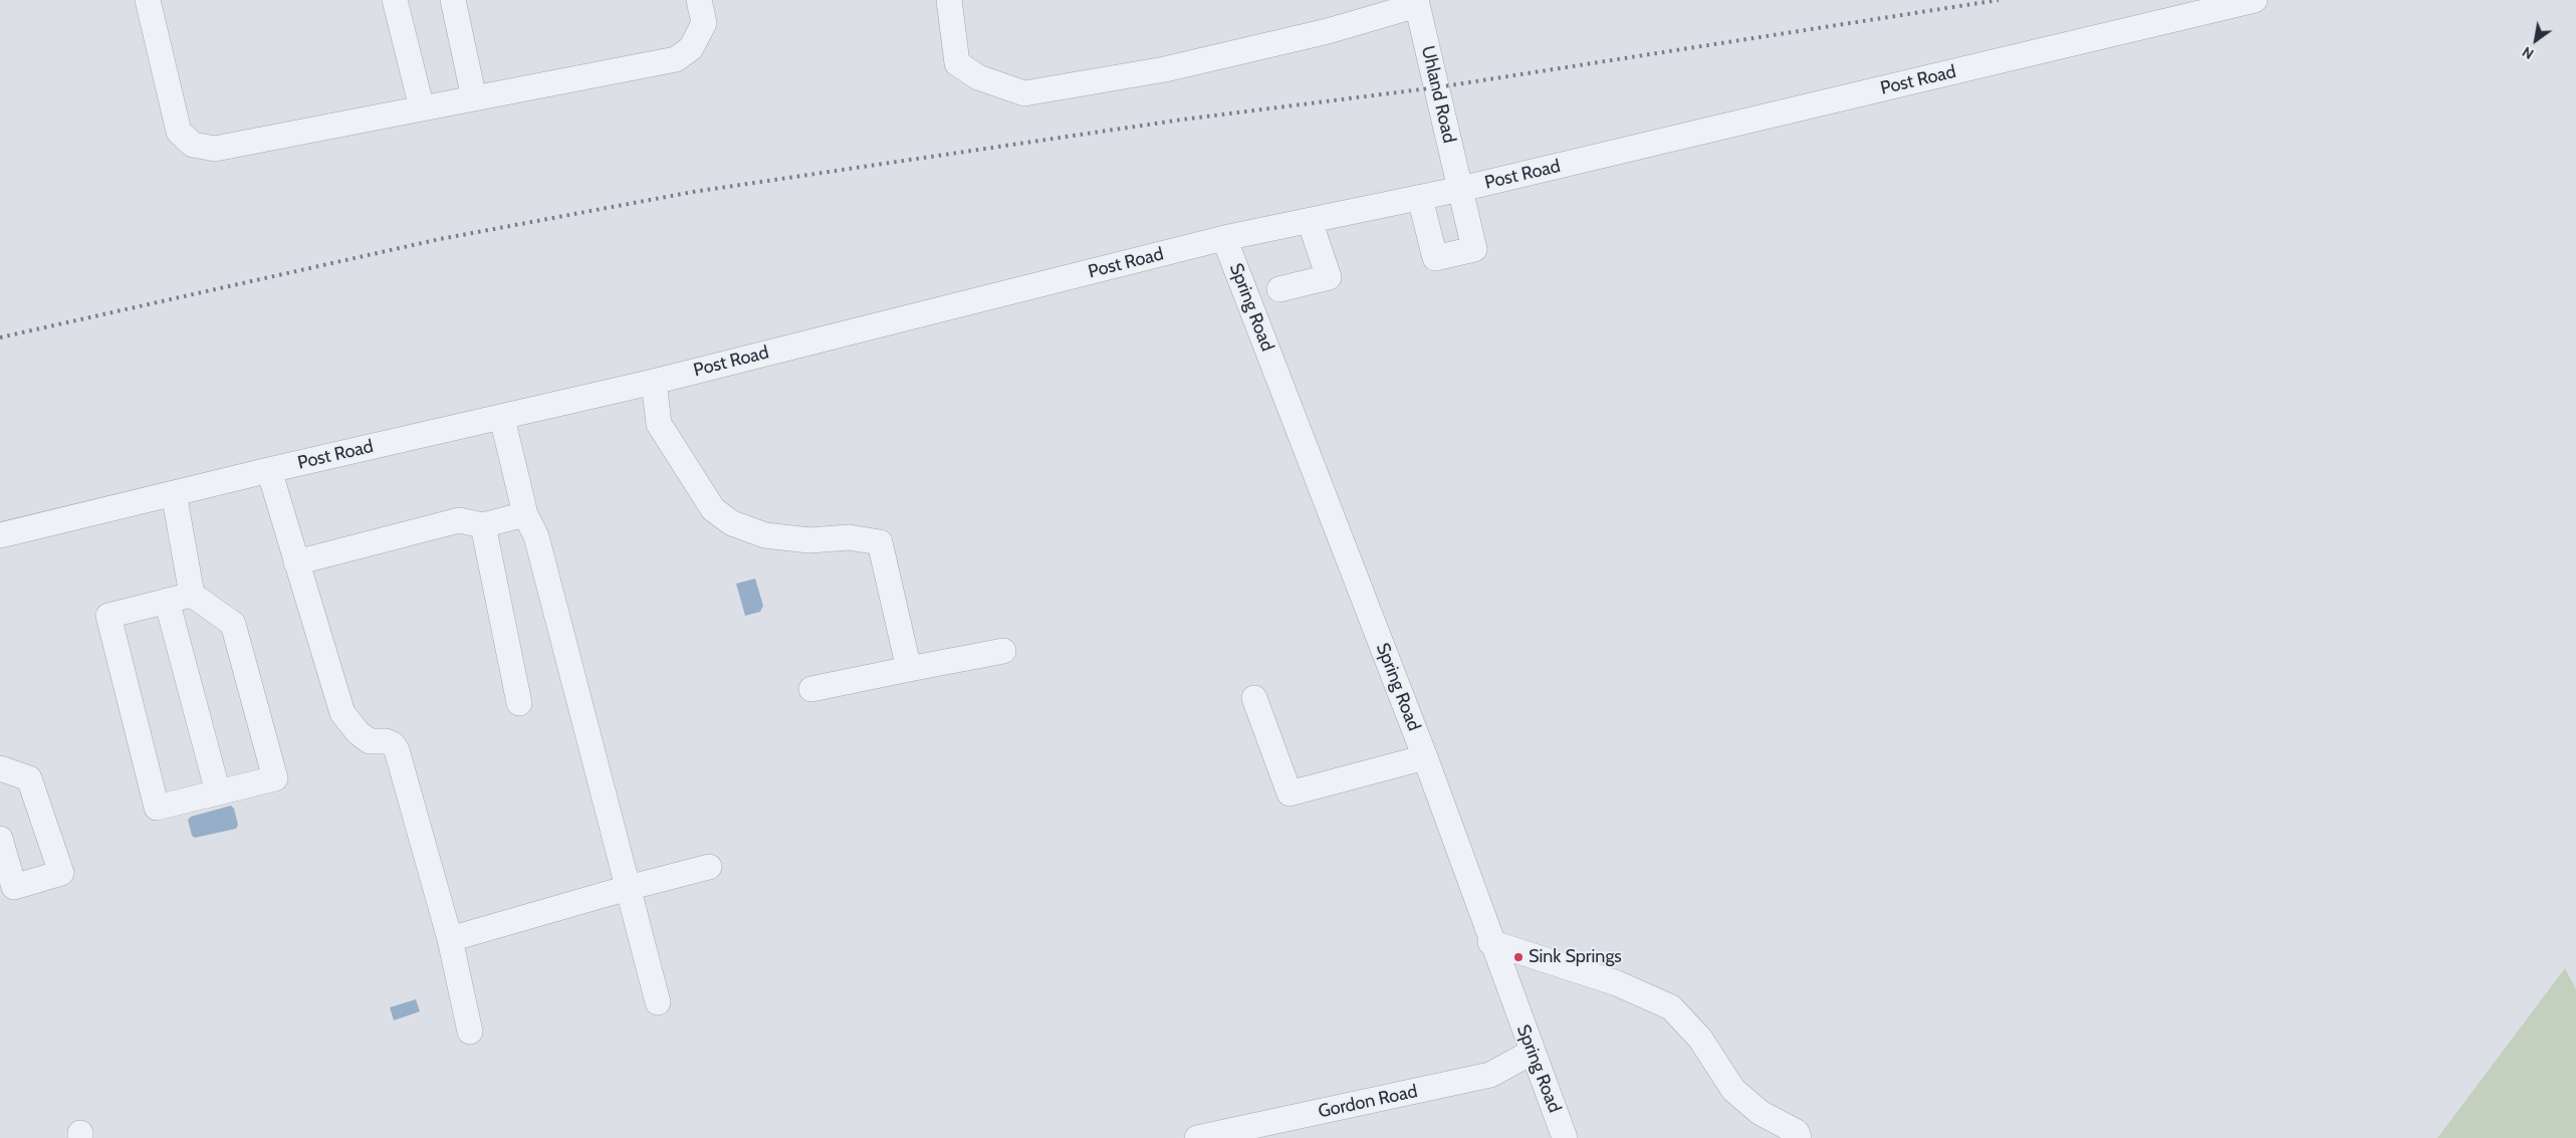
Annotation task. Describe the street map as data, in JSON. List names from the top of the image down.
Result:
{
  "streets": {
    "street": [
      "Post Road",
      "Uhland Road",
      "Spring Road",
      "Gordon Road"
    ]
  },
  "crossings": [
    ["Post Road", "Uhland Road"],
    ["Post Road", "Spring Road"],
    ["Spring Road", "Gordon Road"]
  ],
  "places": ["Sink Springs"],
  "north": "bottom left"
}
